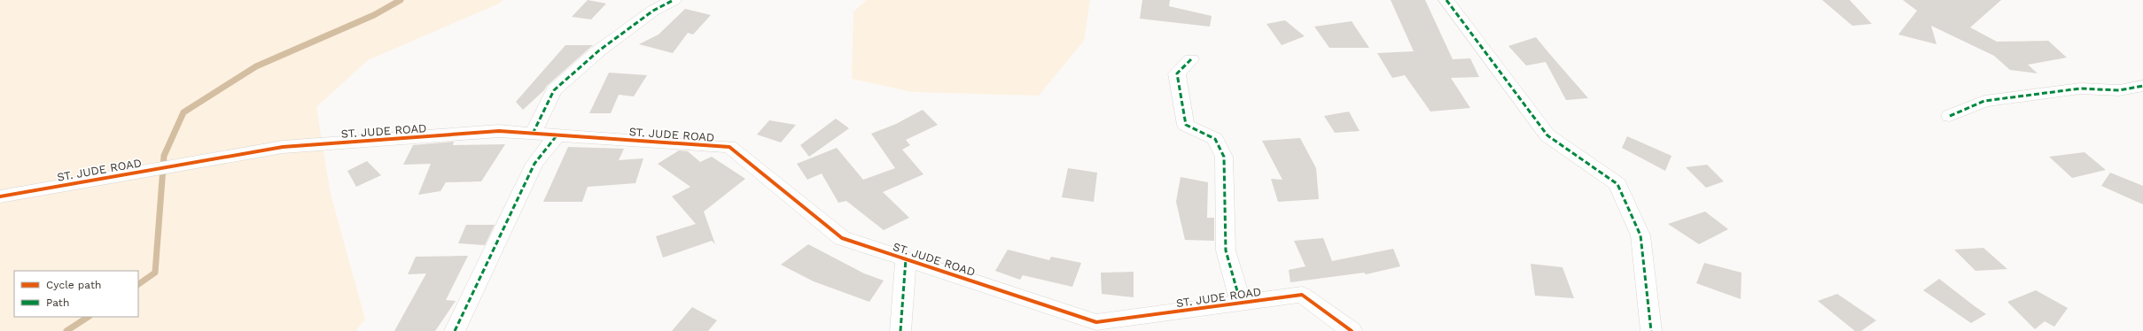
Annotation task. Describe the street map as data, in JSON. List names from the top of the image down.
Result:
{
  "streets": {
    "street": ["ST. JUDE ROAD"]
  },
  "legend": ["Cycle path", "Path"]
}
